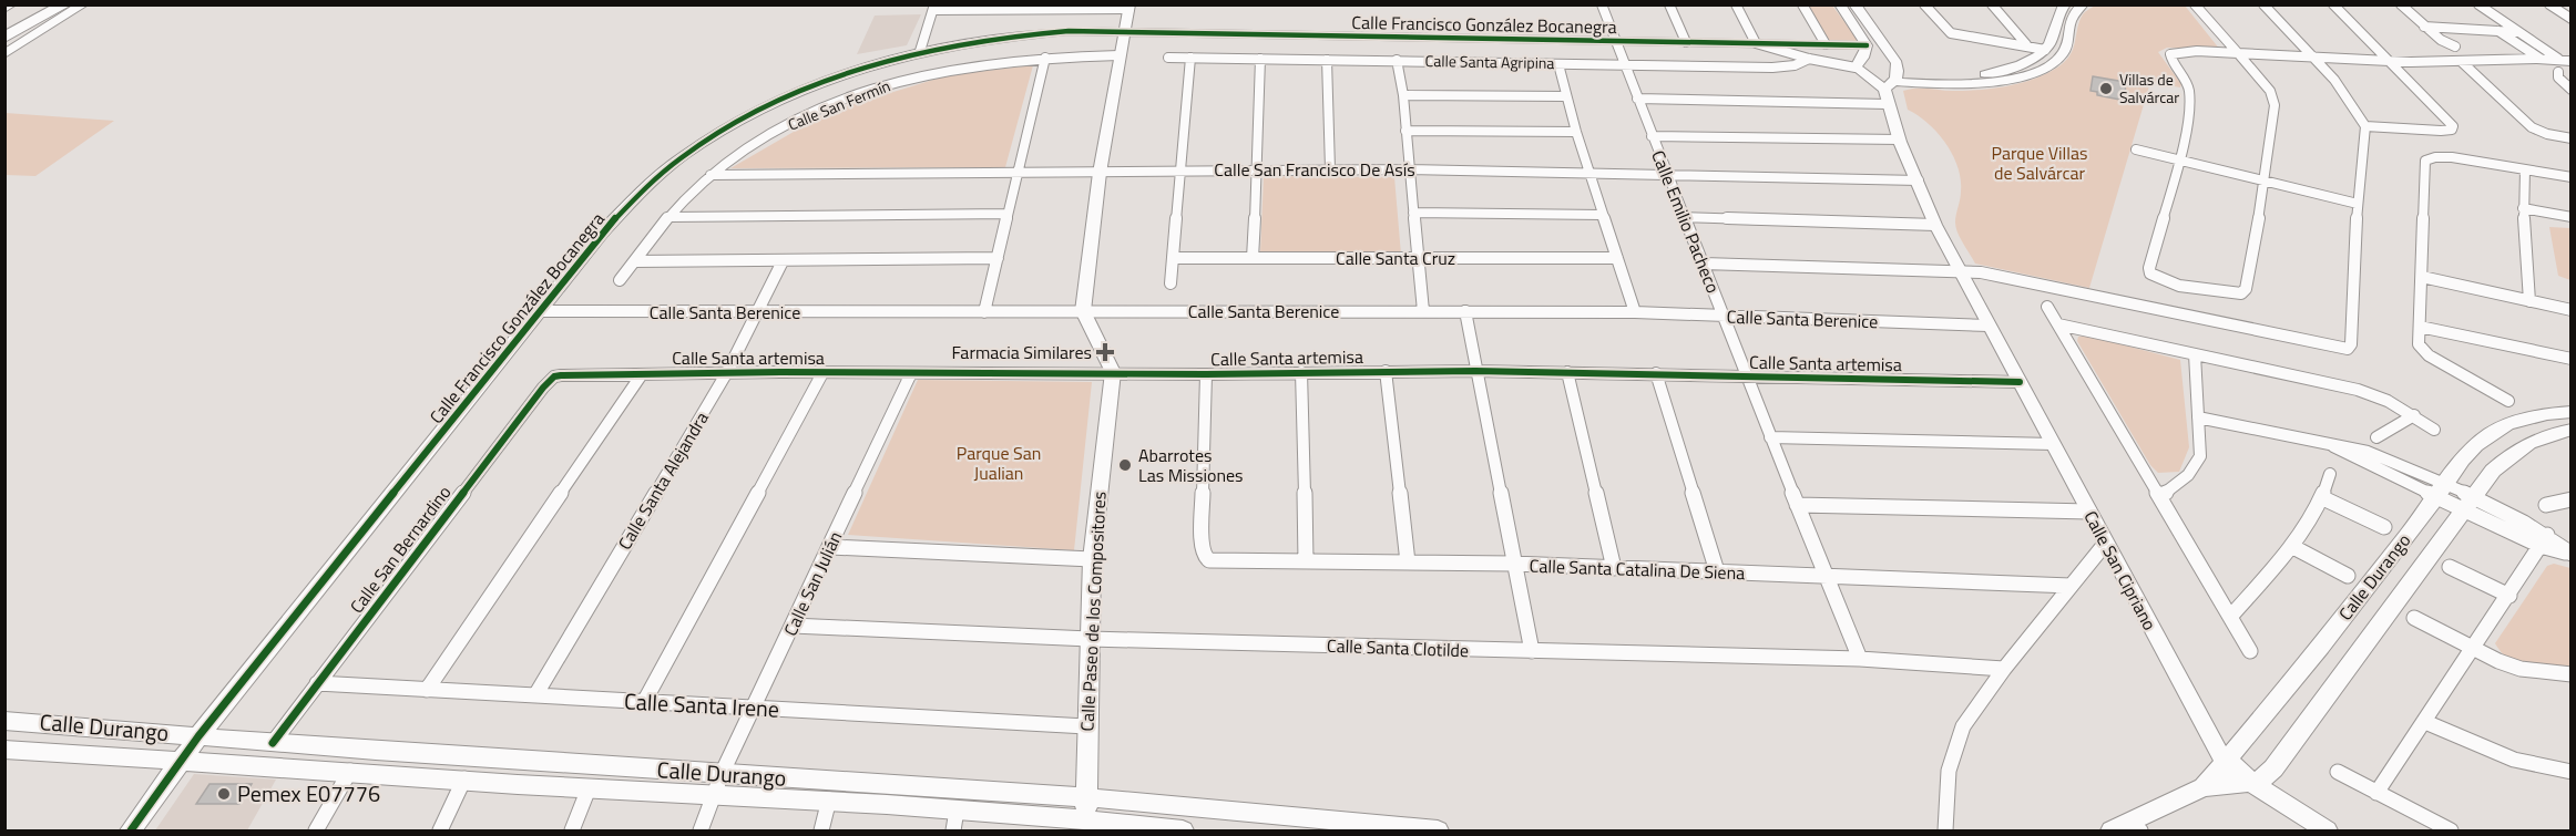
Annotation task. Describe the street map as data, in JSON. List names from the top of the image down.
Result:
{
  "streets": {
    "street": [
      "Calle Francisco González Bocanegra",
      "Calle Santa Agripina",
      "Calle San Fermín",
      "Calle San Francisco De Asís",
      "Calle Emilio Pacheco",
      "Calle Santa Cruz",
      "Calle Santa Berenice",
      "Calle Santa artemisa",
      "Calle Santa Alejandra",
      "Calle San Bernardino",
      "Calle Santa Catalina De Siena",
      "Calle San Cipriano",
      "Calle Durango",
      "Calle San Julián",
      "Calle Paseo de los Compositores",
      "Calle Santa Clotilde",
      "Calle Santa Irene"
    ]
  },
  "crossings": [
    ["Calle Francisco González Bocanegra", "Calle Emilio Pacheco"],
    ["Calle Francisco González Bocanegra", "Calle Santa Berenice"],
    ["Calle Francisco González Bocanegra", "Calle San Cipriano"],
    ["Calle Francisco González Bocanegra", "Calle Durango"],
    ["Calle Santa Agripina", "Calle Emilio Pacheco"],
    ["Calle San Fermín", "Calle San Francisco De Asís"],
    ["Calle San Francisco De Asís", "Calle Emilio Pacheco"],
    ["Calle San Francisco De Asís", "Calle San Cipriano"],
    ["Calle Emilio Pacheco", "Calle Santa Berenice"],
    ["Calle Emilio Pacheco", "Calle Santa artemisa"],
    ["Calle Emilio Pacheco", "Calle Santa Catalina De Siena"],
    ["Calle Emilio Pacheco", "Calle Santa Clotilde"],
    ["Calle Santa Berenice", "Calle Santa Alejandra"],
    ["Calle Santa Berenice", "Calle San Cipriano"],
    ["Calle Santa artemisa", "Calle Santa Alejandra"],
    ["Calle Santa artemisa", "Calle San Bernardino"],
    ["Calle Santa artemisa", "Calle Santa Catalina De Siena"],
    ["Calle Santa artemisa", "Calle San Cipriano"],
    ["Calle Santa artemisa", "Calle San Julián"],
    ["Calle Santa artemisa", "Calle Paseo de los Compositores"],
    ["Calle Santa Alejandra", "Calle Santa Irene"],
    ["Calle San Bernardino", "Calle Durango"],
    ["Calle San Bernardino", "Calle Santa Irene"],
    ["Calle San Cipriano", "Calle Durango"],
    ["Calle Durango", "Calle San Julián"],
    ["Calle Durango", "Calle Paseo de los Compositores"],
    ["Calle San Julián", "Calle Santa Clotilde"],
    ["Calle San Julián", "Calle Santa Irene"],
    ["Calle Paseo de los Compositores", "Calle Santa Clotilde"],
    ["Calle Paseo de los Compositores", "Calle Santa Irene"]
  ],
  "parks": ["Parque Villas de Salvárcar", "Parque San Jualian"],
  "places": {
    "other": ["Villas de Salvárcar", "Abarrotes Las Missiones", "Pemex E07776"],
    "health": ["Farmacia Similares"]
  }
}
